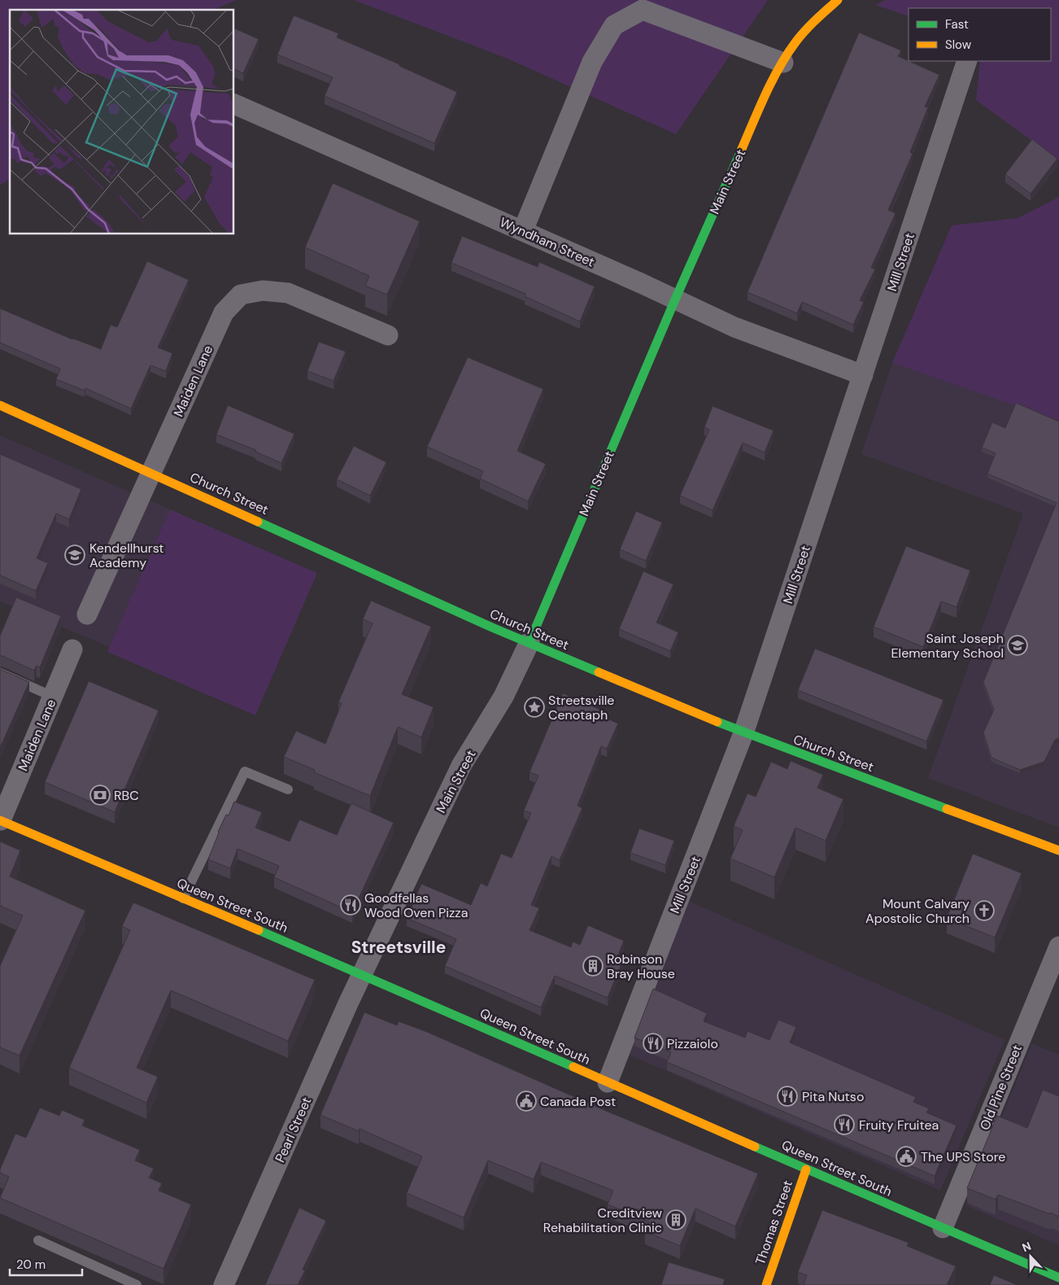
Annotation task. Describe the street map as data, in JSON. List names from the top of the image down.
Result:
{
  "streets": {
    "street": [
      "Main Street",
      "Wyndham Street",
      "Mill Street",
      "Maiden Lane",
      "Church Street",
      "Queen Street South",
      "Old Pine Street",
      "Pearl Street",
      "Thomas Street"
    ]
  },
  "crossings": [
    ["Main Street", "Wyndham Street"],
    ["Main Street", "Church Street"],
    ["Main Street", "Queen Street South"],
    ["Main Street", "Pearl Street"],
    ["Wyndham Street", "Mill Street"],
    ["Mill Street", "Church Street"],
    ["Mill Street", "Queen Street South"],
    ["Maiden Lane", "Church Street"],
    ["Maiden Lane", "Queen Street South"],
    ["Queen Street South", "Old Pine Street"],
    ["Queen Street South", "Pearl Street"],
    ["Queen Street South", "Thomas Street"]
  ],
  "districts": ["Streetsville"],
  "places": {
    "school or university": ["Kendellhurst Academy", "Saint Joseph Elementary School"],
    "place": ["Streetsville Cenotaph"],
    "bank": ["RBC"],
    "restaurant": [
      "Goodfellas Wood Oven Pizza",
      "Pizzaiolo",
      "Pita Nutso",
      "Fruity Fruitea"
    ],
    "church": ["Mount Calvary Apostolic Church"],
    "building": ["Robinson Bray House", "Creditview Rehabilitation Clinic"],
    "public building": ["Canada Post", "The UPS Store"]
  },
  "legend": ["Fast", "Slow"],
  "scale_bar": "20 m",
  "north": "top"
}
